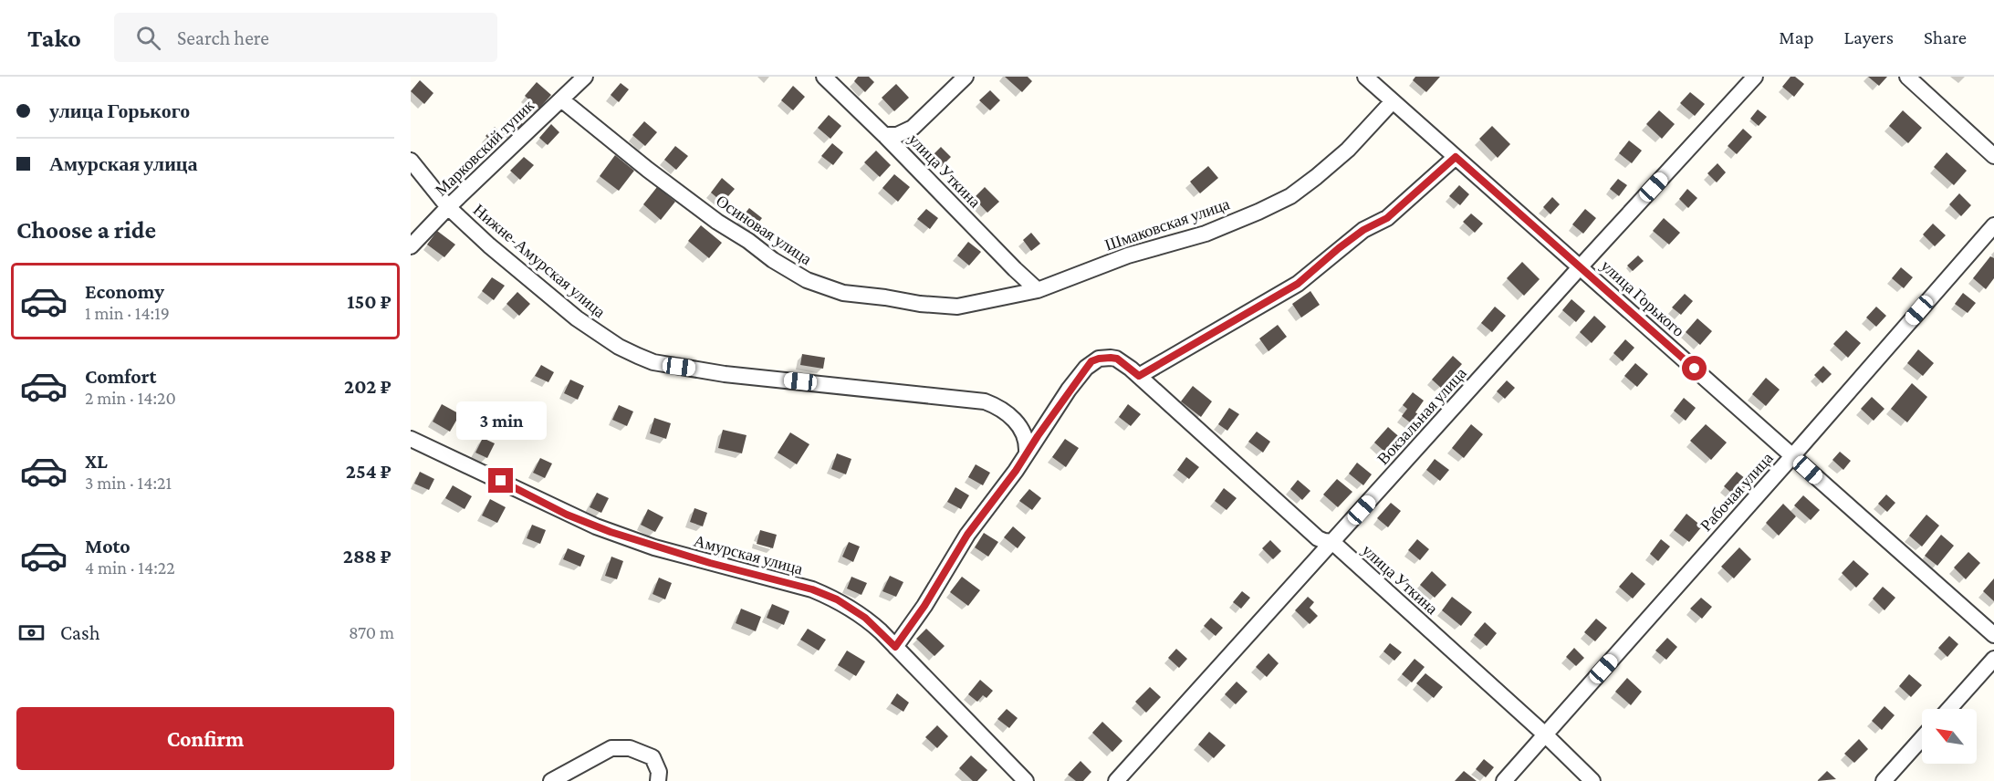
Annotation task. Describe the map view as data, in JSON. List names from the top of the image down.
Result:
{
  "streets": {
    "street": [
      "Марковский тупик",
      "улица Уткина",
      "Шмаковская улица",
      "Осиновая улица",
      "Нижне-Амурская улица",
      "улица Горького",
      "Вокзальная улица",
      "Рабочая улица",
      "Амурская улица"
    ]
  },
  "crossings": [
    ["Марковский тупик", "Осиновая улица"],
    ["Марковский тупик", "Нижне-Амурская улица"],
    ["улица Уткина", "Шмаковская улица"],
    ["улица Уткина", "Вокзальная улица"],
    ["улица Уткина", "Рабочая улица"],
    ["Шмаковская улица", "Осиновая улица"],
    ["Шмаковская улица", "улица Горького"],
    ["улица Горького", "Вокзальная улица"],
    ["улица Горького", "Рабочая улица"]
  ],
  "north": "top left",
  "page": {
    "header": "Tako",
    "search": "Search here",
    "nav": ["Map", "Layers", "Share"],
    "banner": ["улица Горького", "Амурская улица"],
    "heading": "Choose a ride",
    "list": [
      {
        "name": "Economy",
        "note": "1 min · 14:19",
        "value": "150 ₽"
      },
      {
        "name": "Comfort",
        "note": "2 min · 14:20",
        "value": "202 ₽"
      },
      {
        "name": "XL",
        "note": "3 min · 14:21",
        "value": "254 ₽"
      },
      {
        "name": "Moto",
        "note": "4 min · 14:22",
        "value": "288 ₽"
      }
    ],
    "bubble": "3 min",
    "pay": ["Cash", "870 m"],
    "buttons": "Confirm"
  }
}
